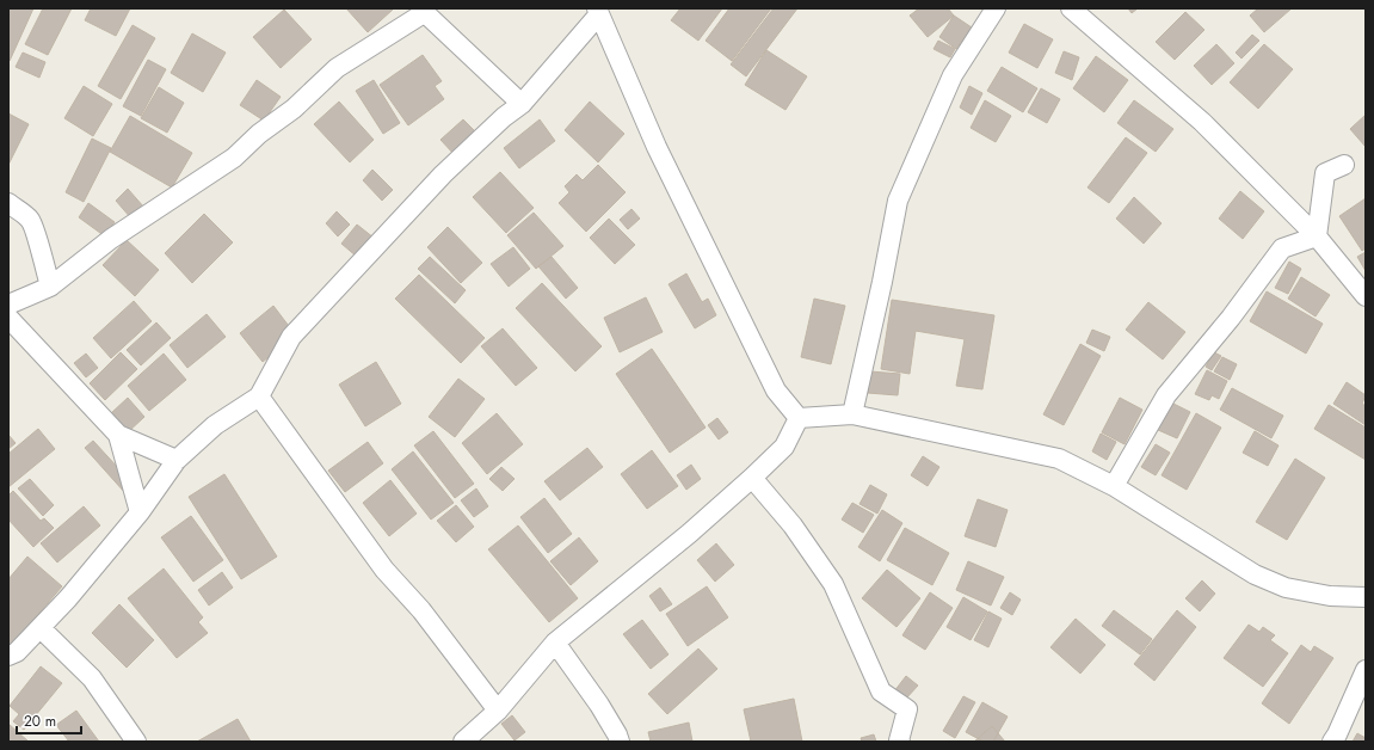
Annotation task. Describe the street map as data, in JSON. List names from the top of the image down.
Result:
{
  "scale_bar": "20 m"
}
